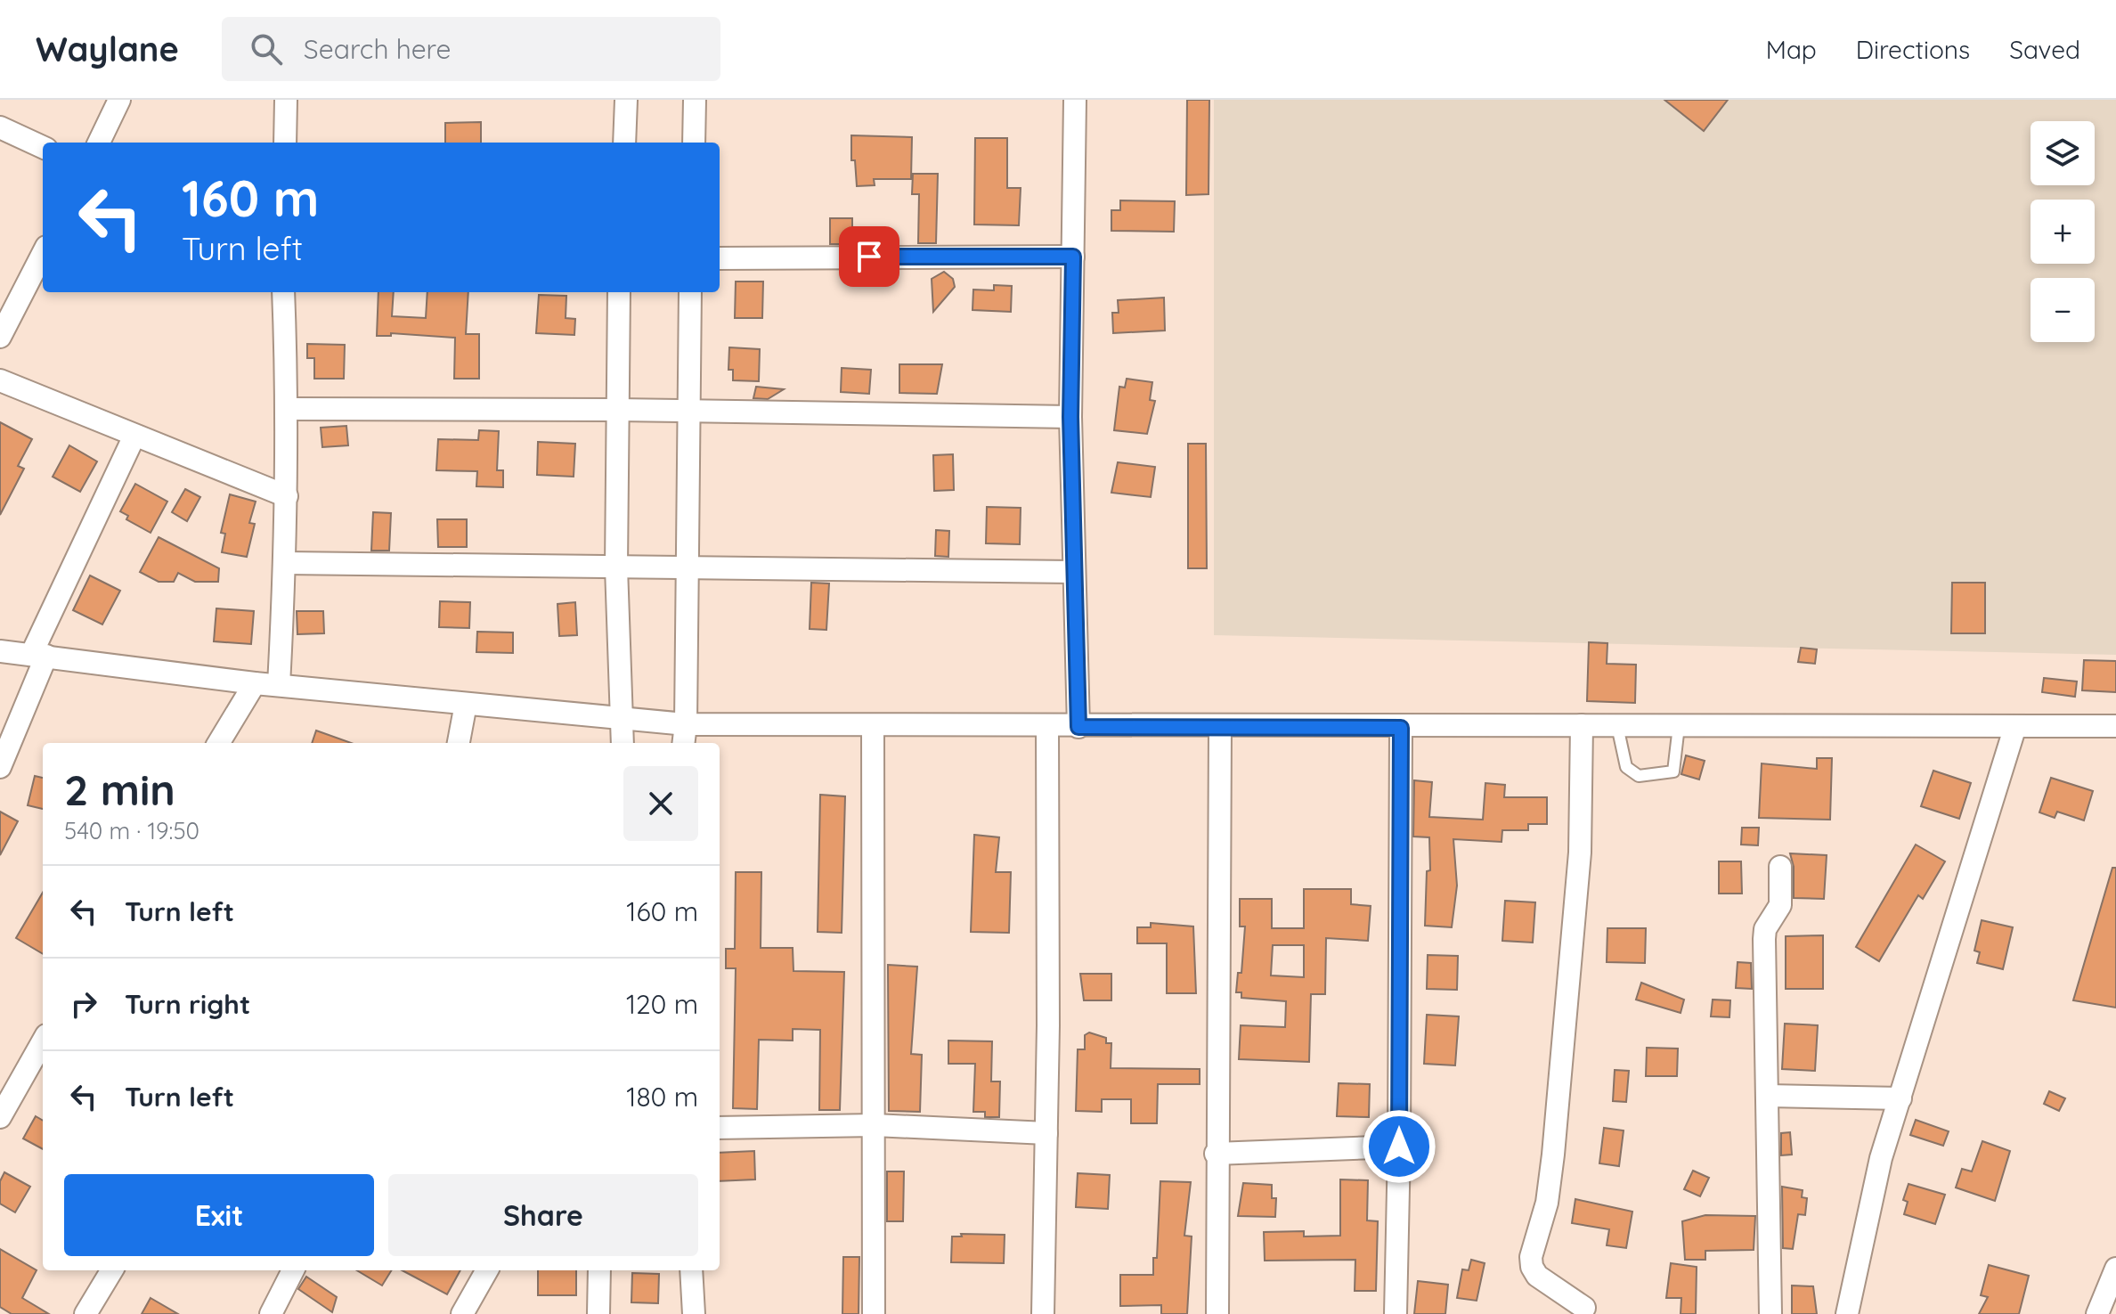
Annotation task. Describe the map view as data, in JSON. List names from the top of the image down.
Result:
{
  "page": {
    "header": "Waylane",
    "search": "Search here",
    "nav": ["Map", "Directions", "Saved"],
    "map_buttons": ["+", "−"],
    "turn": ["160 m", "Turn left"],
    "heading": ["2 min", "540 m · 19:50"],
    "list": [
      {
        "name": "Turn left",
        "value": "160 m"
      },
      {
        "name": "Turn right",
        "value": "120 m"
      },
      {
        "name": "Turn left",
        "value": "180 m"
      }
    ],
    "buttons": ["Exit", "Share"]
  }
}
